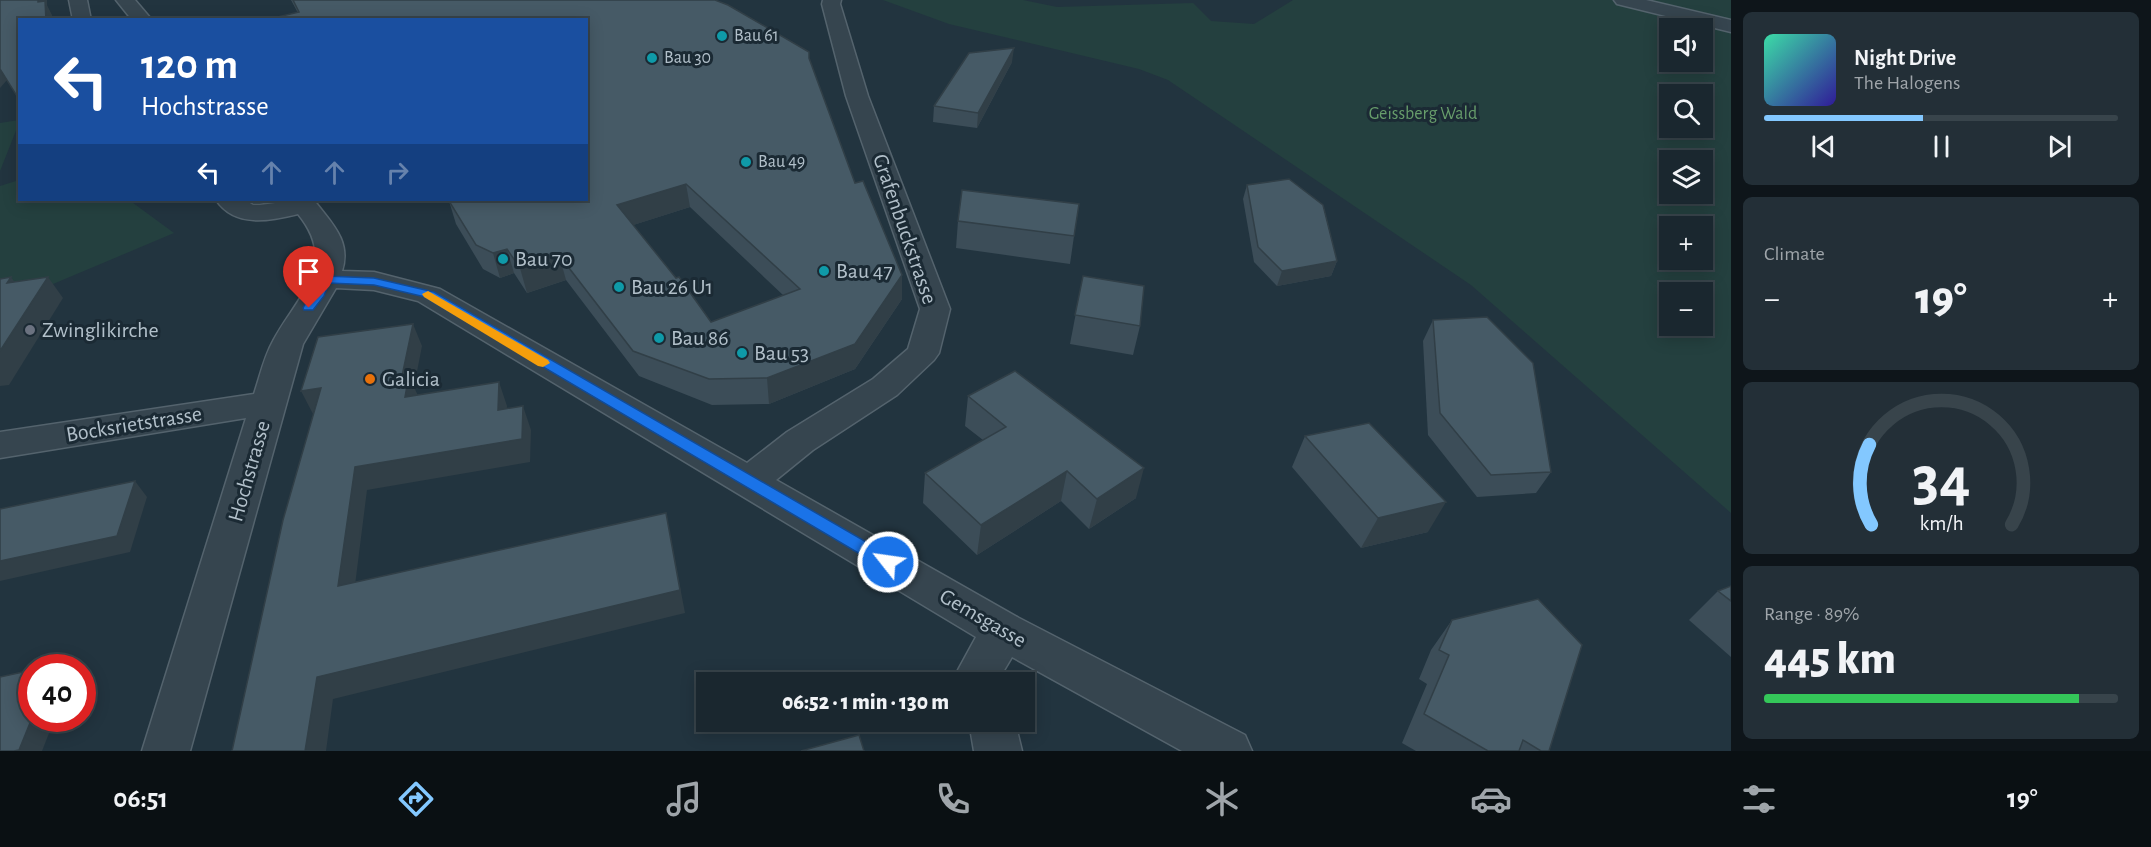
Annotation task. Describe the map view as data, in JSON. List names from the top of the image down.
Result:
{
  "streets": {
    "street": [
      "Grafenbuckstrasse",
      "Bocksrietstrasse",
      "Hochstrasse",
      "Gemsgasse"
    ]
  },
  "crossings": [
    ["Grafenbuckstrasse", "Gemsgasse"],
    ["Bocksrietstrasse", "Hochstrasse"],
    ["Hochstrasse", "Gemsgasse"]
  ],
  "parks": ["Geissberg Wald"],
  "places": [
    "Bau 61",
    "Bau 30",
    "Bau 49",
    "Bau 70",
    "Bau 47",
    "Bau 26 U1",
    "Zwinglikirche",
    "Bau 86",
    "Bau 53",
    "Galicia"
  ],
  "page": {
    "map_buttons": ["+", "−"],
    "turn": ["120 m", "Hochstrasse"],
    "song": ["Night Drive", "The Halogens"],
    "tile": [
      "Climate",
      ["Range · 89%", "445 km"]
    ],
    "heat": ["−", "19°", "+"],
    "limit": "40",
    "trip": "06:52 · 1 min · 130 m",
    "tabs": ["06:51", "19°"],
    "gauge": ["34", "km/h"]
  }
}
